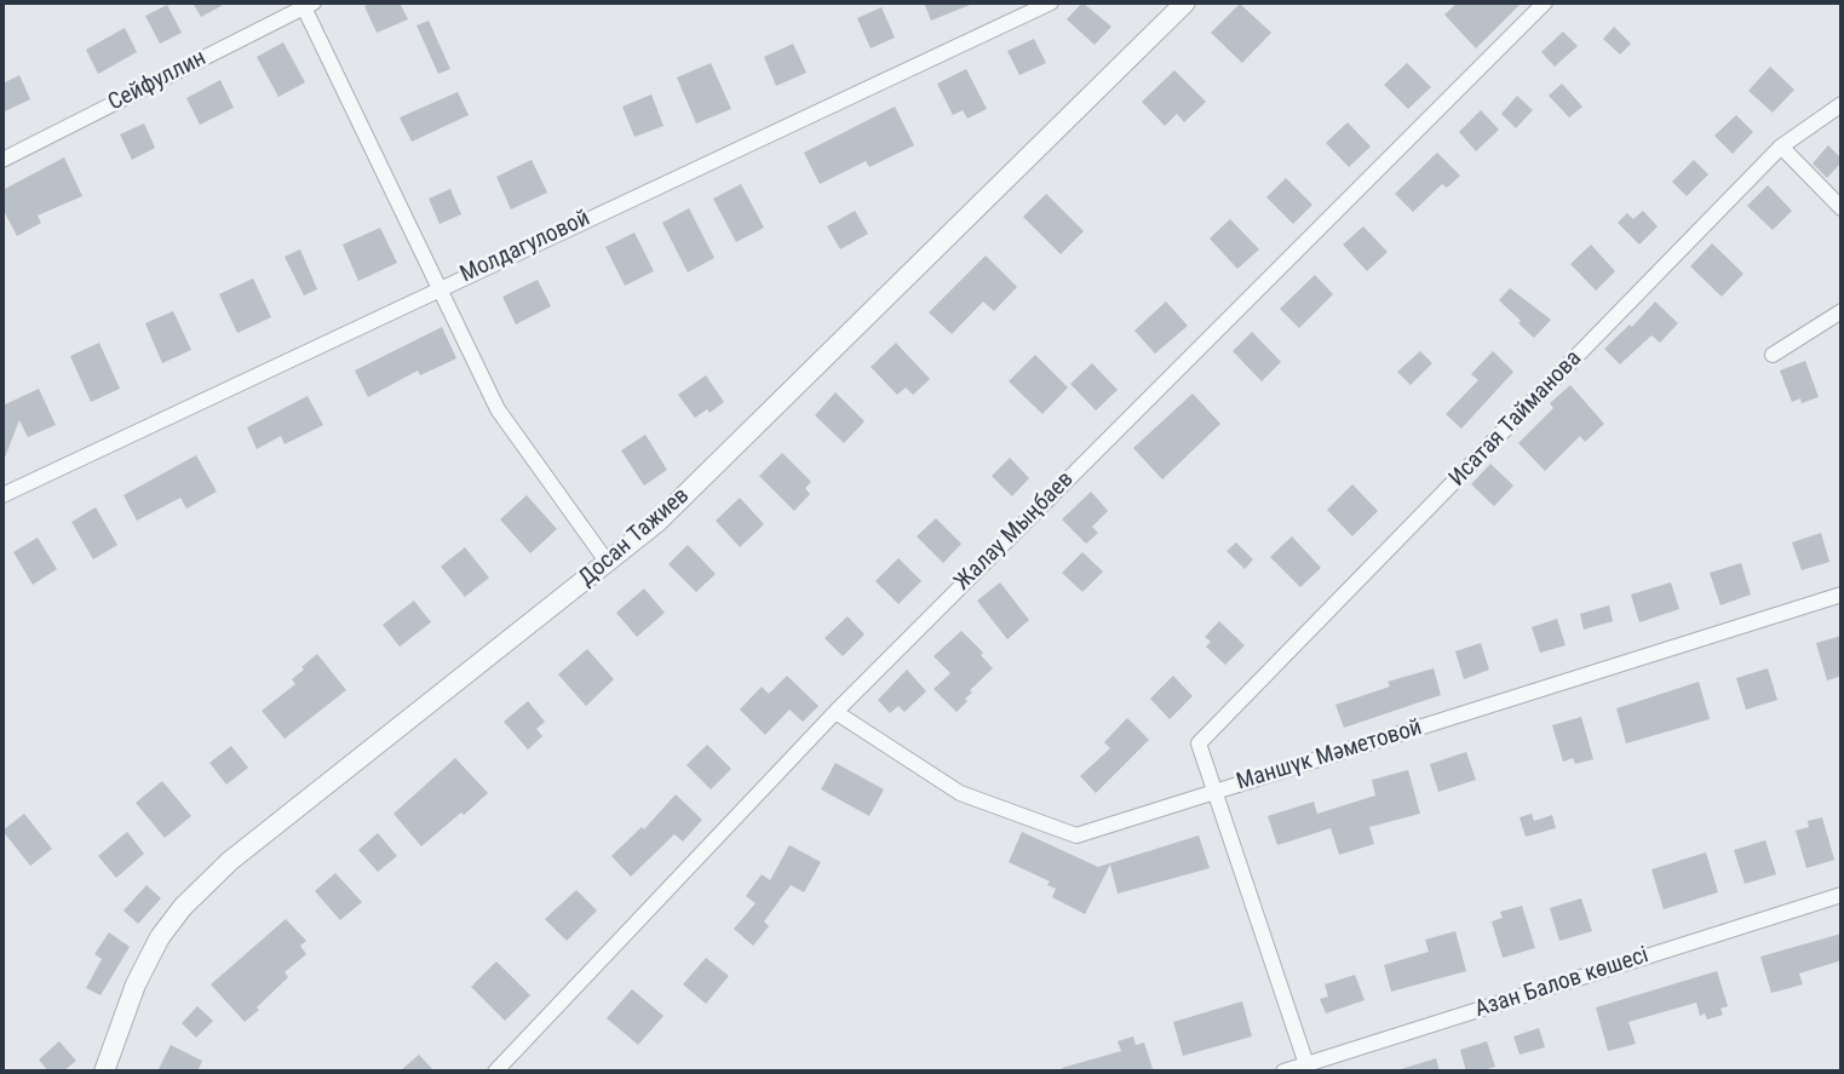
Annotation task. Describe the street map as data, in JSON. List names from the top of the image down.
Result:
{
  "streets": {
    "street": [
      "Сейфуллин",
      "Молдагуловой",
      "Исатая Тайманова",
      "Жалау Мыңбаев",
      "Досан Тажиев",
      "Маншүк Мәметовой",
      "Азан Балов көшесі"
    ]
  },
  "crossings": [
    ["Исатая Тайманова", "Маншүк Мәметовой"],
    ["Жалау Мыңбаев", "Маншүк Мәметовой"]
  ]
}
